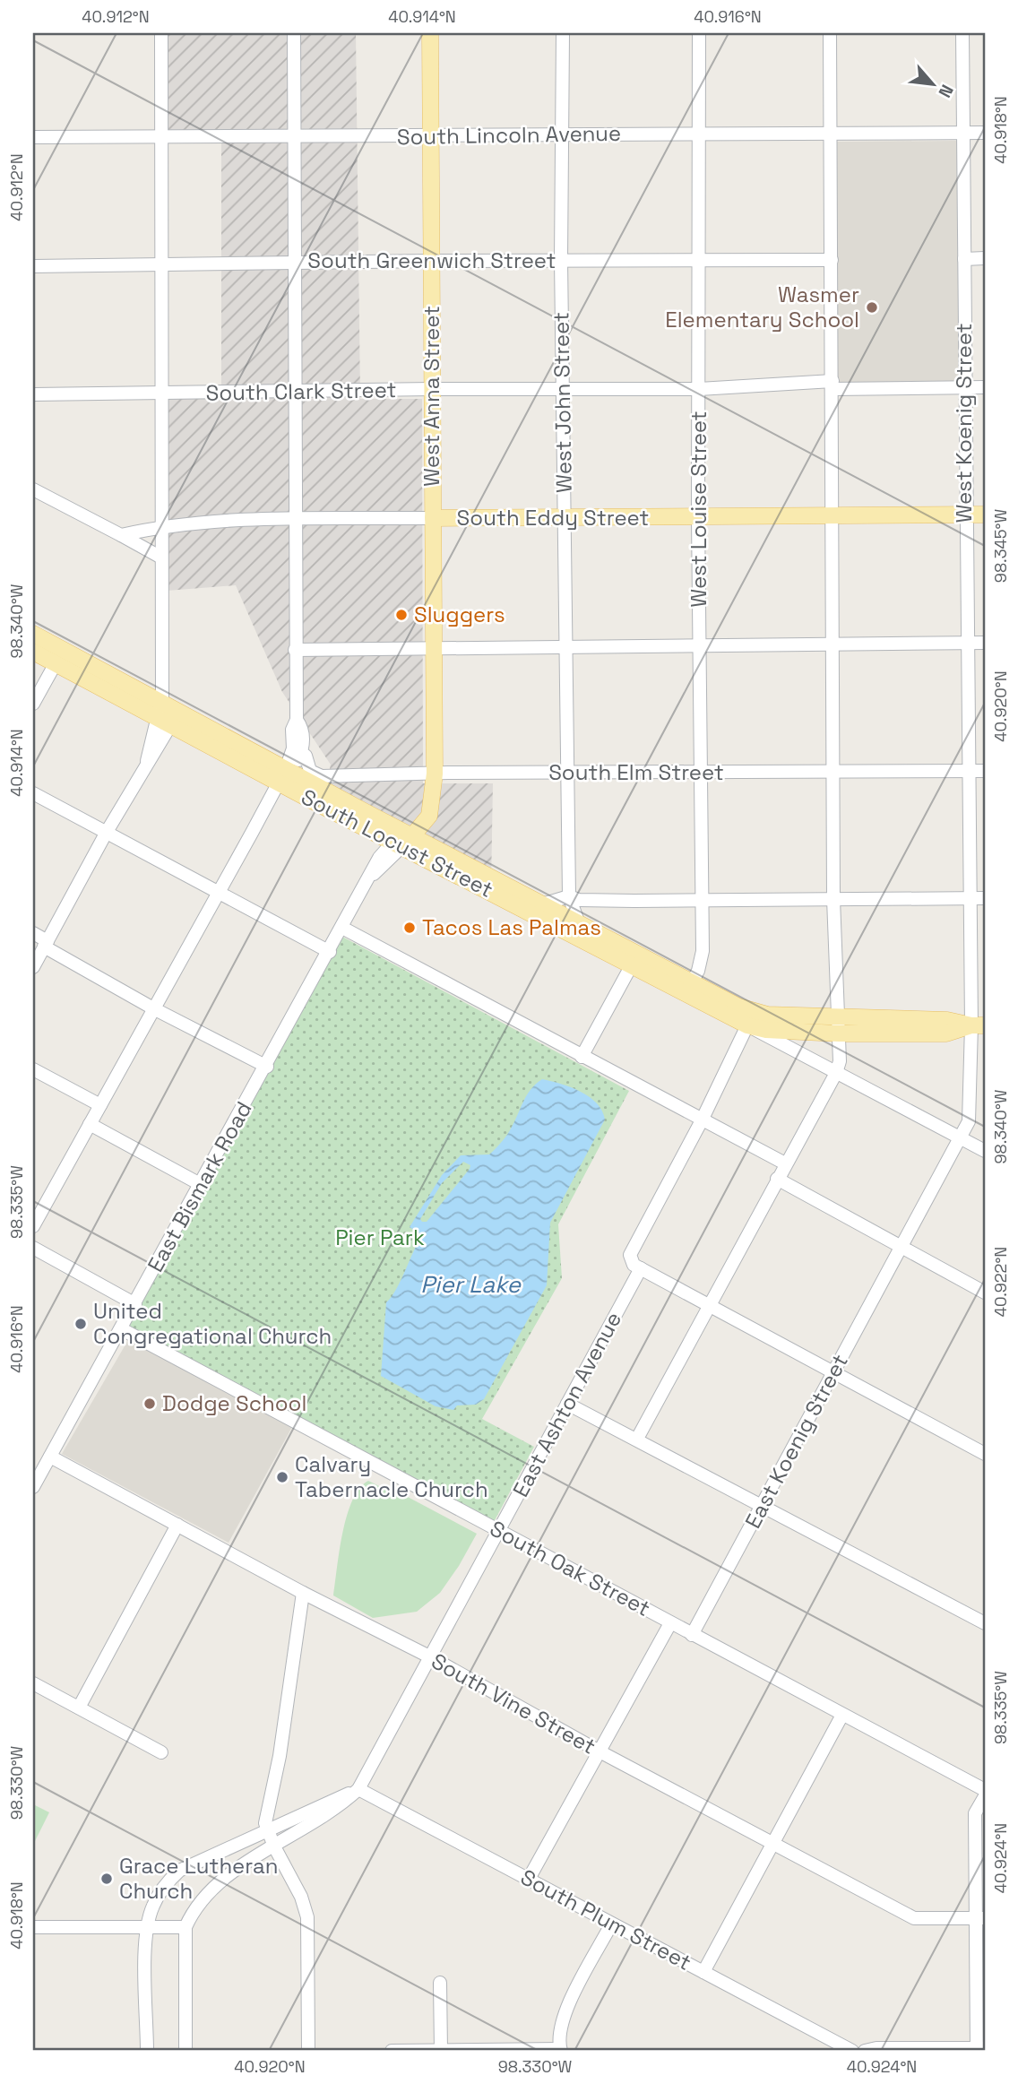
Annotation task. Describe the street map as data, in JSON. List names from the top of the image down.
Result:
{
  "streets": {
    "main road": ["West Anna Street", "South Eddy Street", "South Locust Street"],
    "street": [
      "South Lincoln Avenue",
      "South Greenwich Street",
      "South Clark Street",
      "West John Street",
      "West Koenig Street",
      "West Louise Street",
      "South Elm Street",
      "East Bismark Road",
      "East Ashton Avenue",
      "East Koenig Street",
      "South Oak Street",
      "South Vine Street",
      "South Plum Street"
    ]
  },
  "crossings": [
    ["South Lincoln Avenue", "West Anna Street"],
    ["South Lincoln Avenue", "West John Street"],
    ["South Lincoln Avenue", "West Koenig Street"],
    ["South Lincoln Avenue", "West Louise Street"],
    ["South Greenwich Street", "West Anna Street"],
    ["South Greenwich Street", "West John Street"],
    ["South Greenwich Street", "West Louise Street"],
    ["South Clark Street", "West Anna Street"],
    ["South Clark Street", "West John Street"],
    ["South Clark Street", "West Koenig Street"],
    ["South Clark Street", "West Louise Street"],
    ["West Anna Street", "South Eddy Street"],
    ["West Anna Street", "South Elm Street"],
    ["West Anna Street", "South Locust Street"],
    ["West Anna Street", "East Bismark Road"],
    ["West John Street", "South Eddy Street"],
    ["West John Street", "South Elm Street"],
    ["West John Street", "South Locust Street"],
    ["West Koenig Street", "South Eddy Street"],
    ["West Koenig Street", "South Elm Street"],
    ["West Koenig Street", "South Locust Street"],
    ["West Koenig Street", "East Koenig Street"],
    ["West Louise Street", "South Eddy Street"],
    ["West Louise Street", "South Elm Street"],
    ["West Louise Street", "South Locust Street"],
    ["South Locust Street", "East Bismark Road"],
    ["East Bismark Road", "South Oak Street"],
    ["East Bismark Road", "South Vine Street"],
    ["East Ashton Avenue", "South Oak Street"],
    ["East Ashton Avenue", "South Vine Street"],
    ["East Ashton Avenue", "South Plum Street"],
    ["East Koenig Street", "South Oak Street"]
  ],
  "water": ["Pier Lake"],
  "parks": ["Pier Park"],
  "places": [
    "Wasmer Elementary School",
    "Sluggers",
    "Tacos Las Palmas",
    "United Congregational Church",
    "Dodge School",
    "Calvary Tabernacle Church",
    "Grace Lutheran Church"
  ],
  "north": "bottom right",
  "coordinates": [
    "40.912°N",
    "40.914°N",
    "40.916°N",
    "40.918°N",
    "98.345°W",
    "98.340°W",
    "40.920°N",
    "98.335°W",
    "40.922°N",
    "98.330°W",
    "40.924°N"
  ]
}
